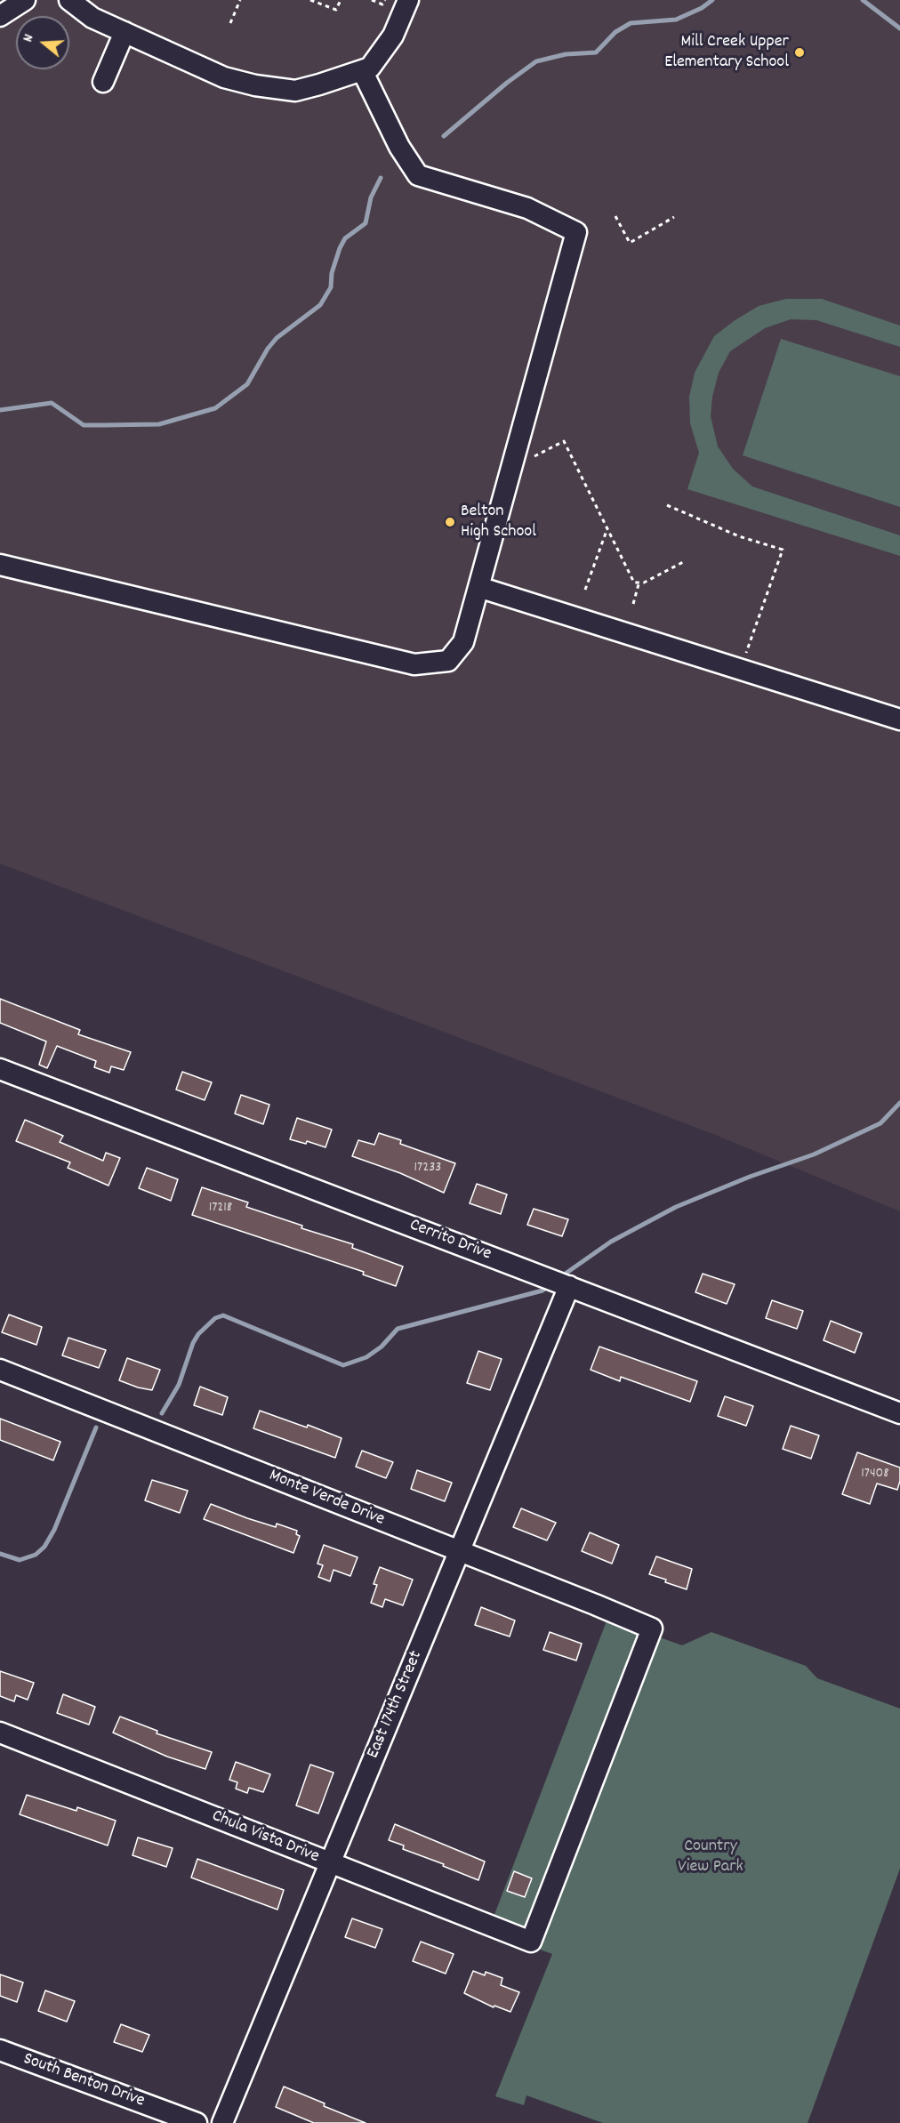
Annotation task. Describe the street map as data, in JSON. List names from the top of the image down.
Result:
{
  "streets": {
    "street": [
      "Cerrito Drive",
      "Monte Verde Drive",
      "East 174th Street",
      "Chula Vista Drive",
      "South Benton Drive"
    ]
  },
  "crossings": [
    ["Cerrito Drive", "East 174th Street"],
    ["Monte Verde Drive", "East 174th Street"],
    ["Monte Verde Drive", "Chula Vista Drive"],
    ["East 174th Street", "Chula Vista Drive"]
  ],
  "parks": ["Country View Park"],
  "places": ["Mill Creek Upper Elementary School", "Belton High School"],
  "house_numbers": ["17233", "17218", "17408"],
  "north": "left"
}
